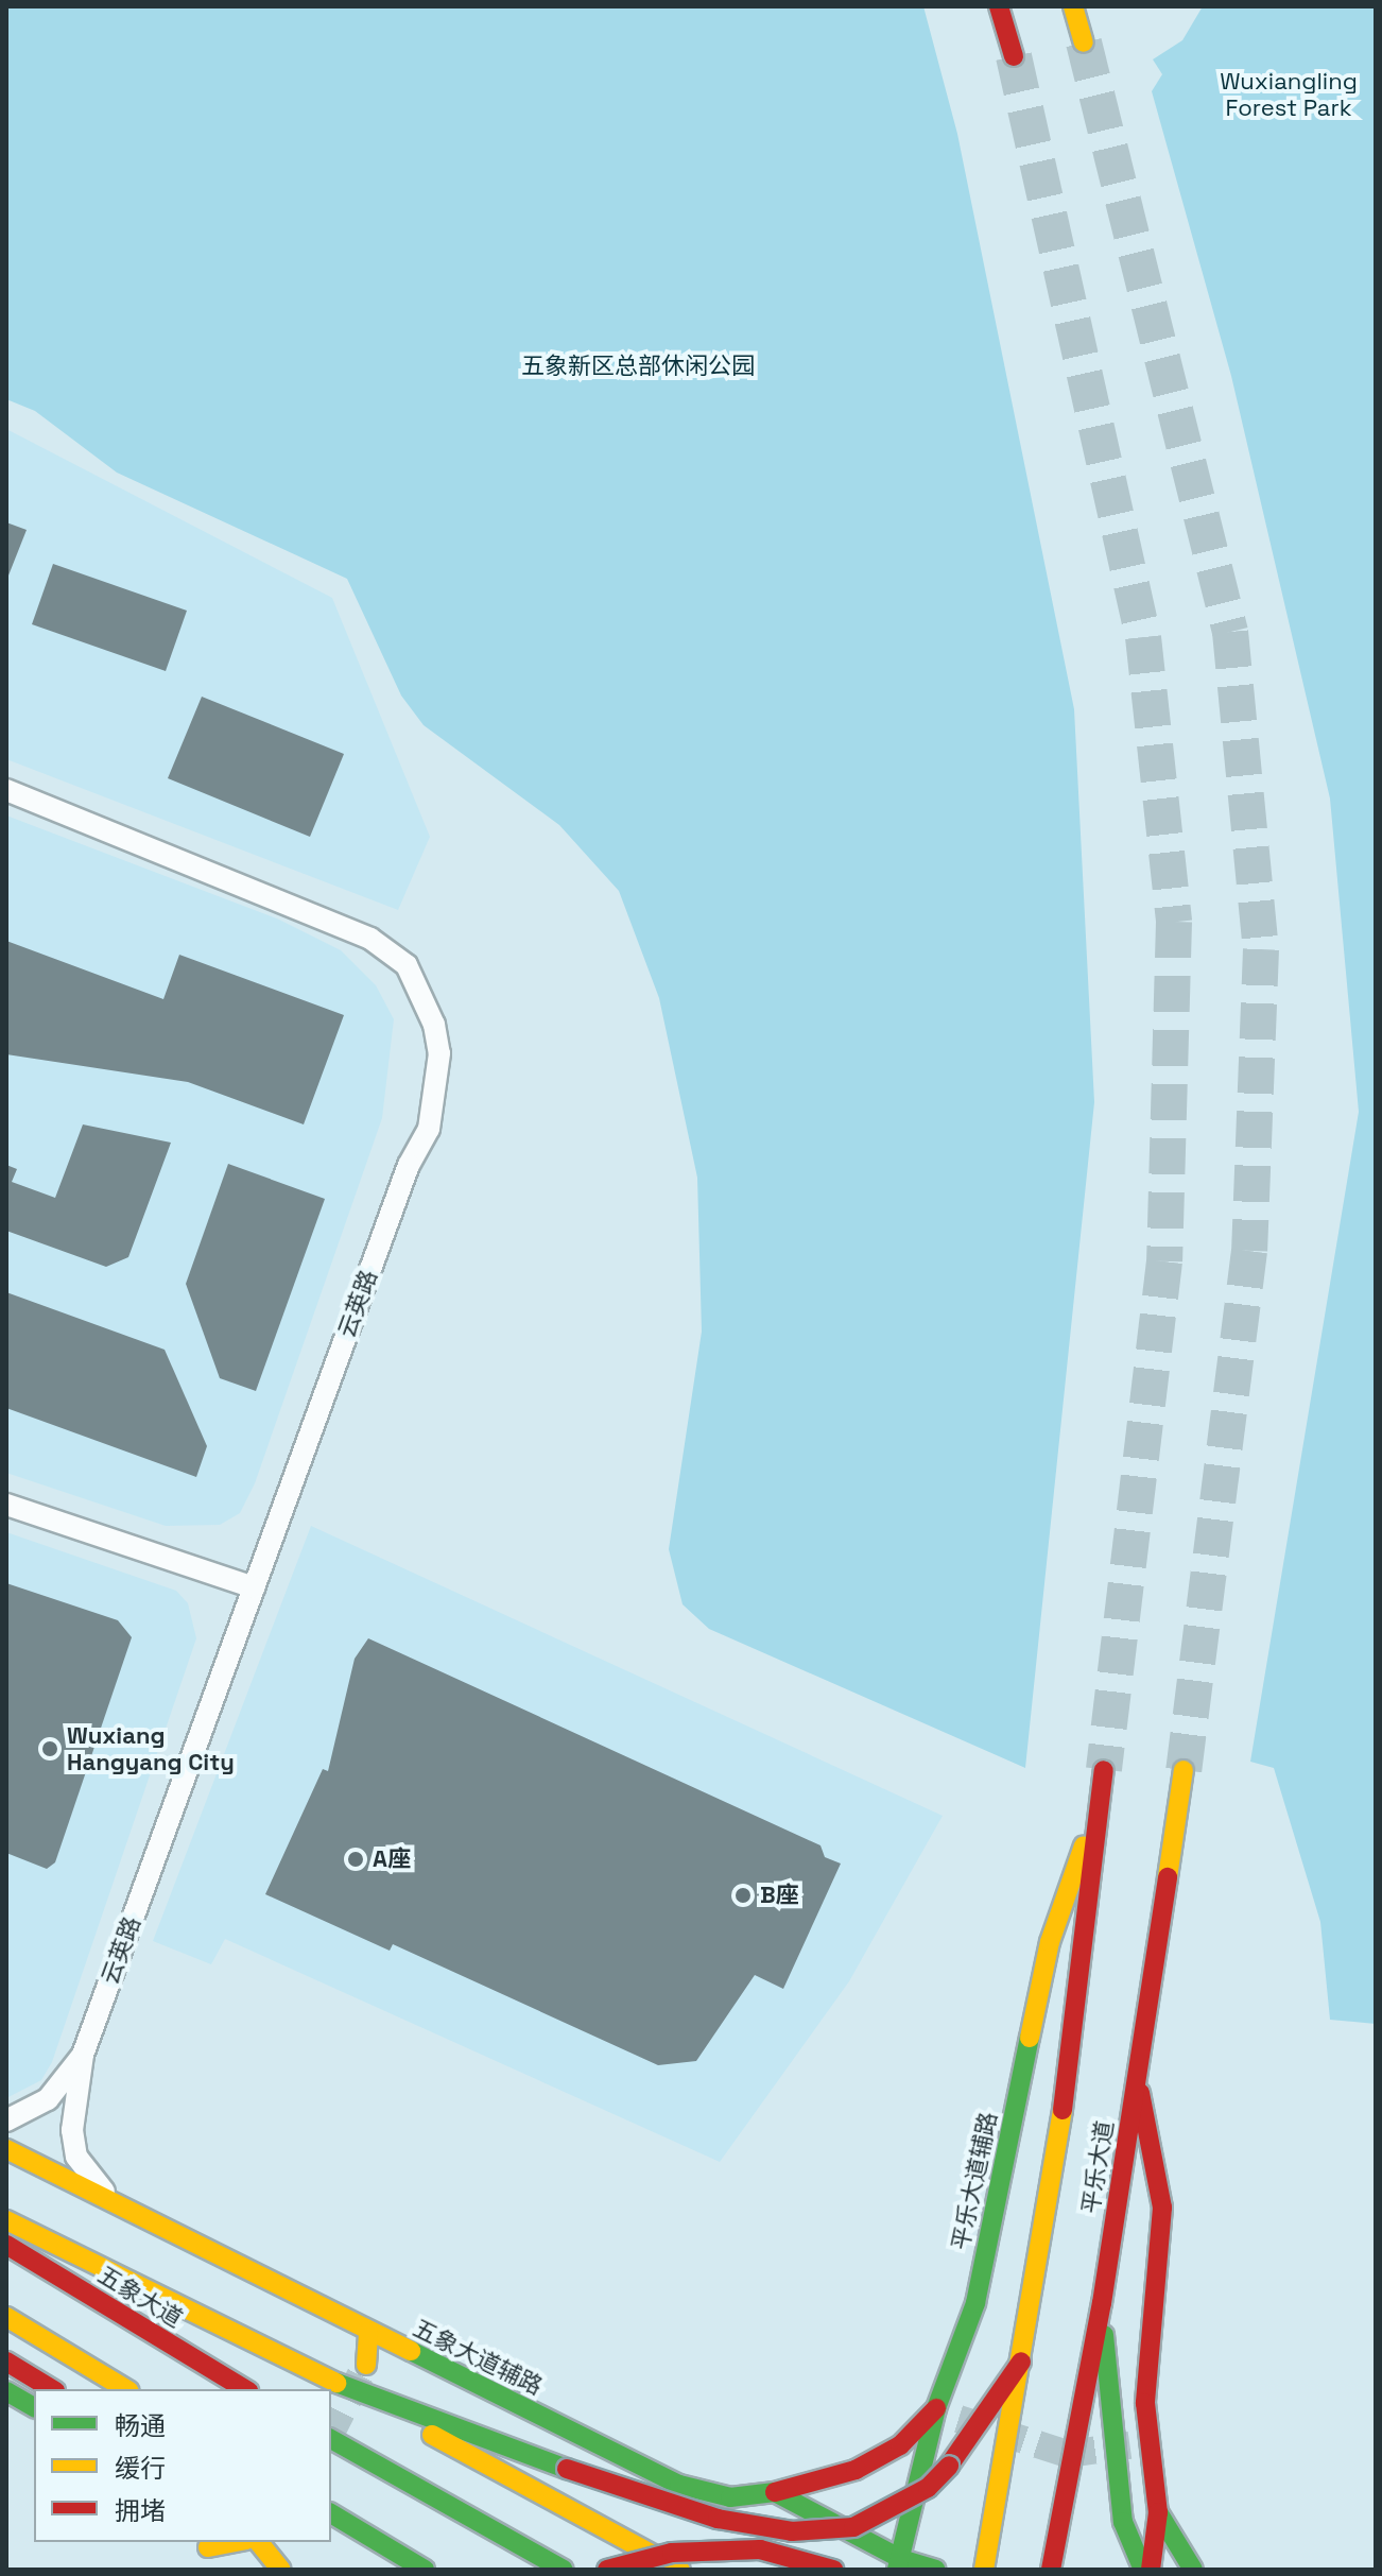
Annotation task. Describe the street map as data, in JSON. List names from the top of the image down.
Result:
{
  "streets": {
    "main road": [
      "平乐大道",
      "平乐大道辅路",
      "五象大道",
      "五象大道辅路"
    ],
    "street": ["云英路"]
  },
  "crossings": [
    ["平乐大道辅路", "五象大道辅路"]
  ],
  "parks": ["Wuxiangling Forest Park", "五象新区总部休闲公园"],
  "places": ["Wuxiang Hangyang City", "A座", "B座"],
  "legend": ["畅通", "缓行", "拥堵"]
}
